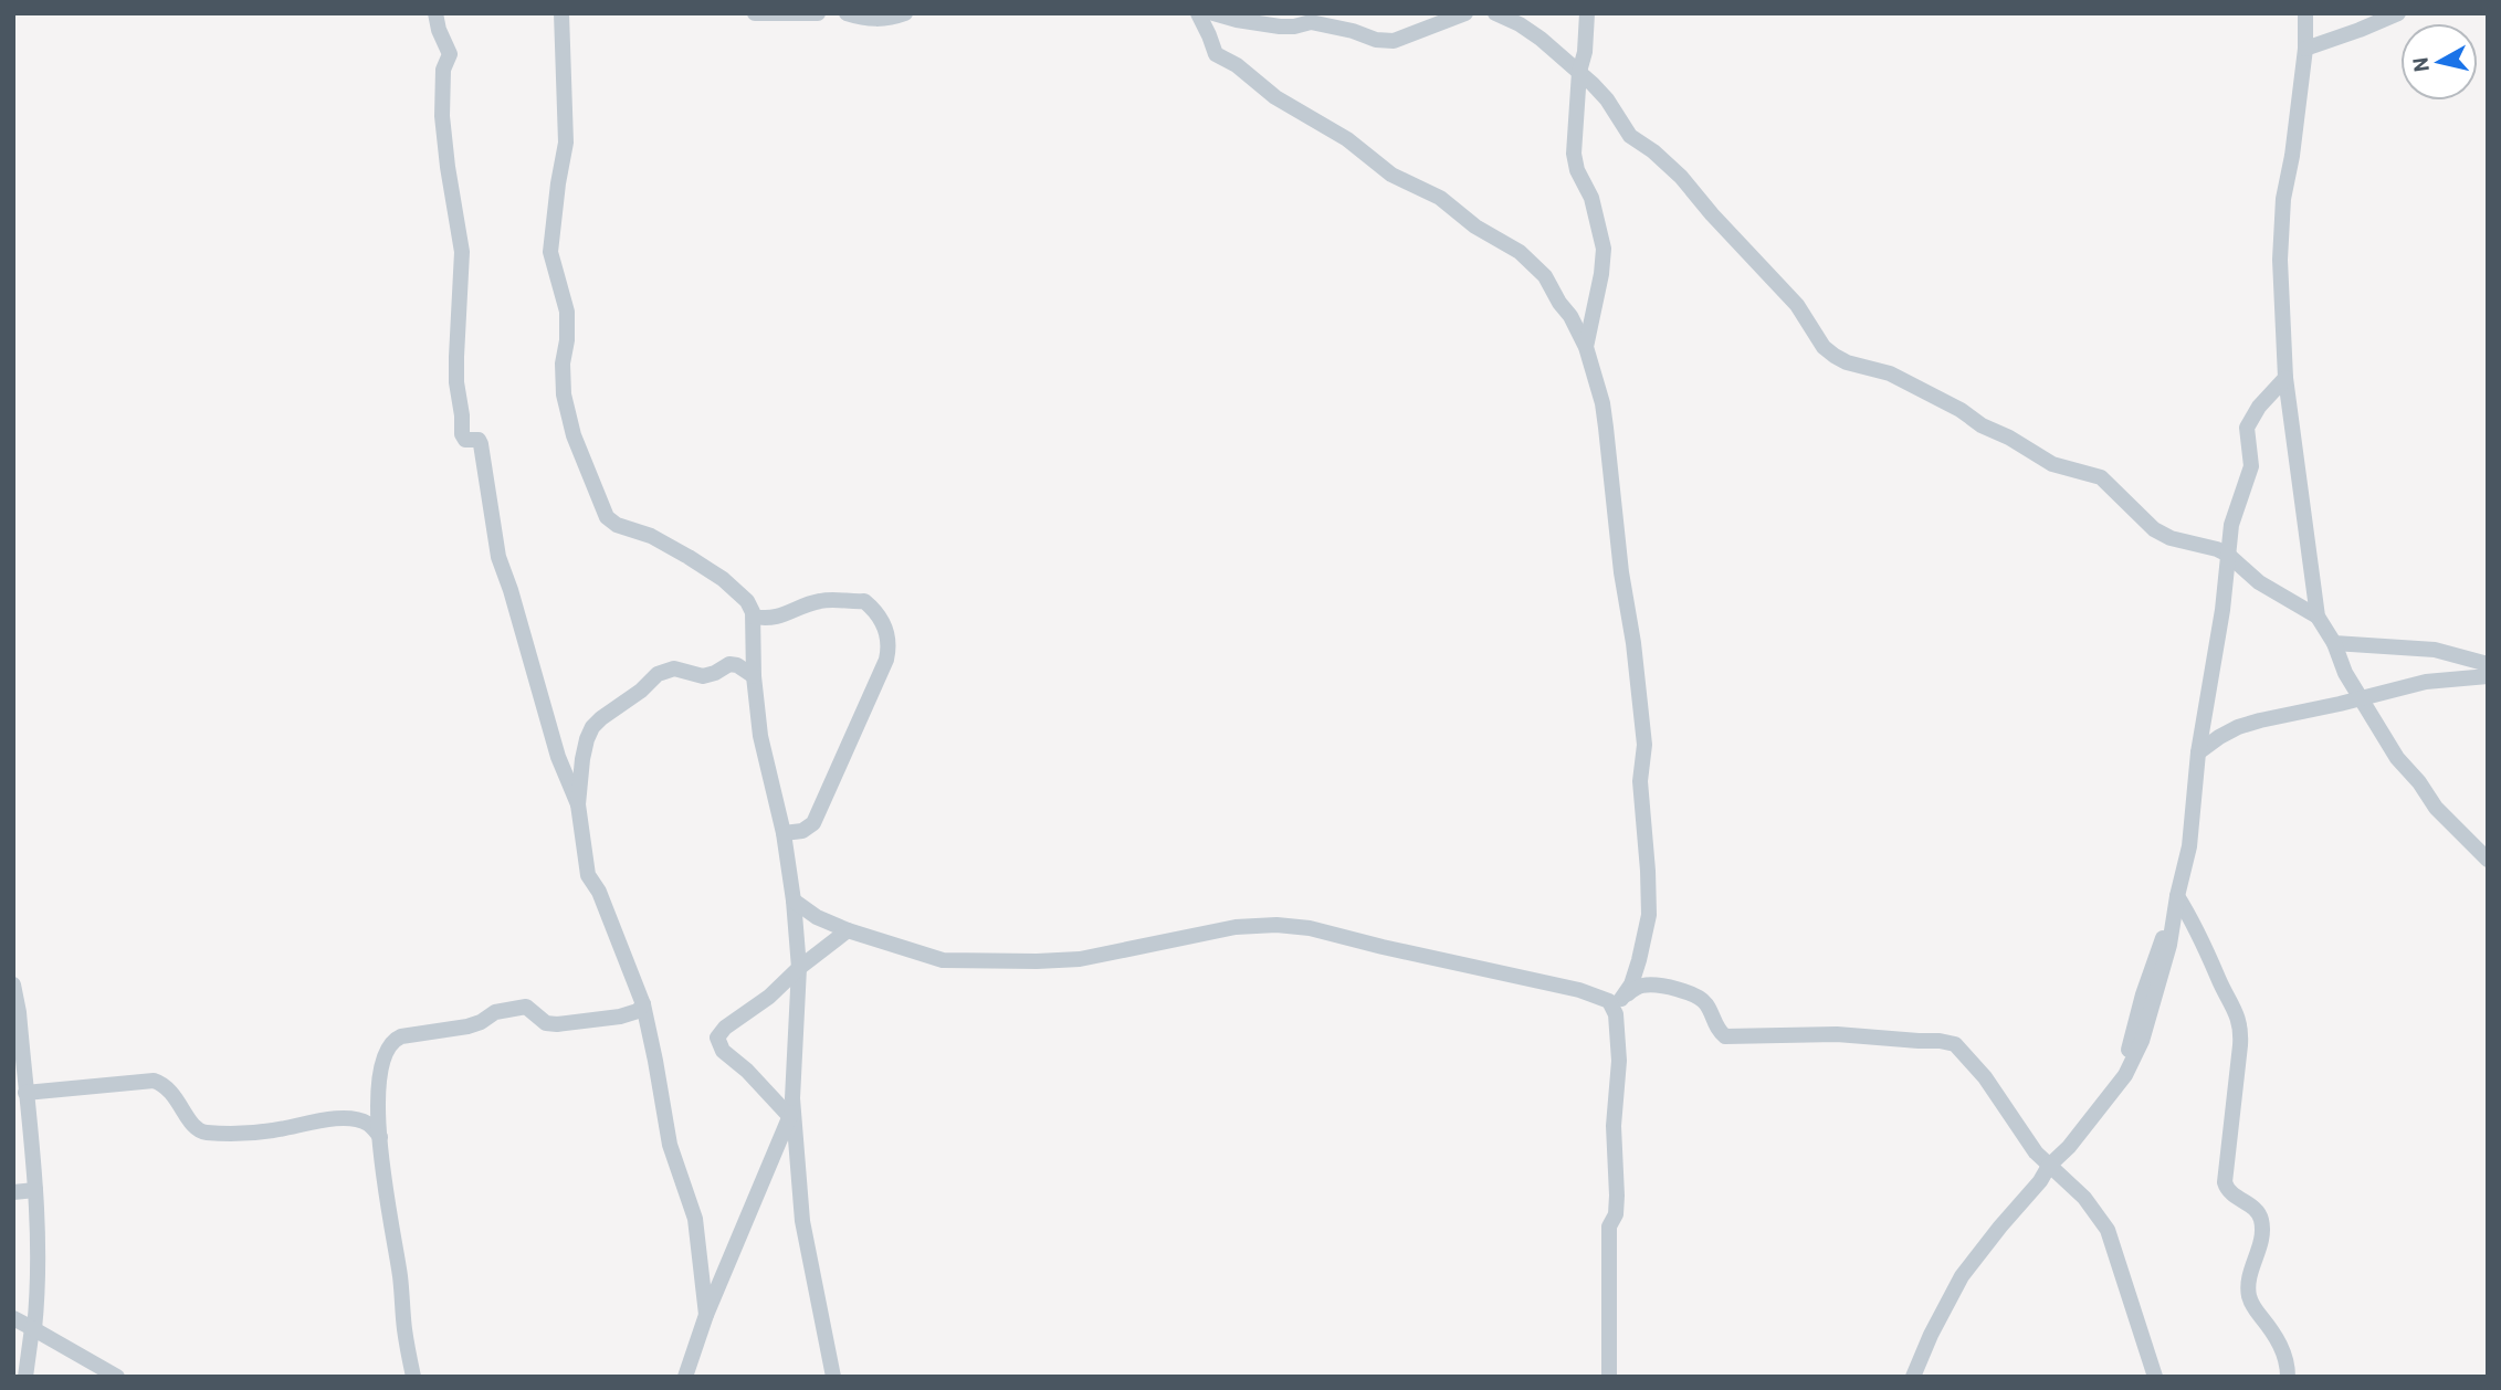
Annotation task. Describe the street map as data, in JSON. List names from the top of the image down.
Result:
{
  "north": "left"
}
